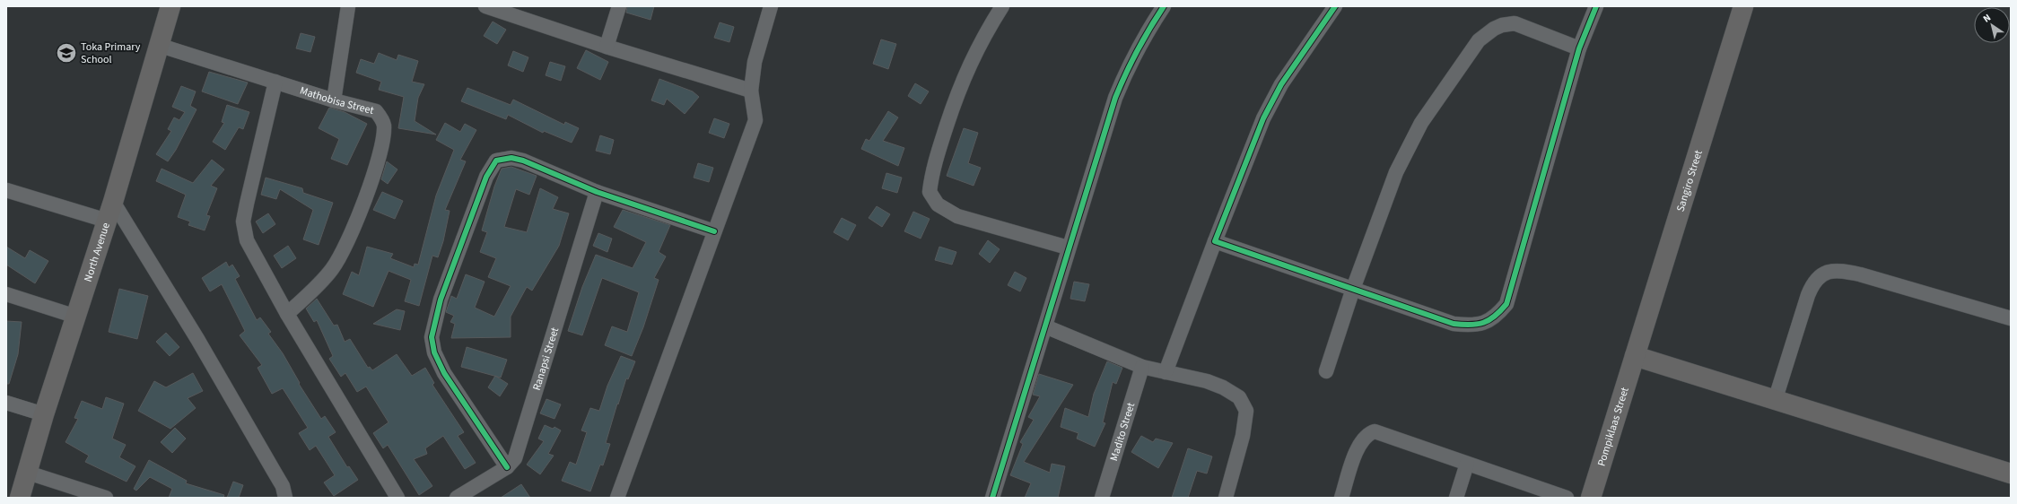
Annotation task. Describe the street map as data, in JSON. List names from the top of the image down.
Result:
{
  "streets": {
    "street": [
      "Mathobisa Street",
      "Sangiro Street",
      "North Avenue",
      "Ranapsi Street",
      "Pompiklaas Street",
      "Madito Street"
    ]
  },
  "crossings": [
    ["Mathobisa Street", "North Avenue"],
    ["Sangiro Street", "Pompiklaas Street"]
  ],
  "places": {
    "school or university": ["Toka Primary School"]
  },
  "north": "top left"
}
